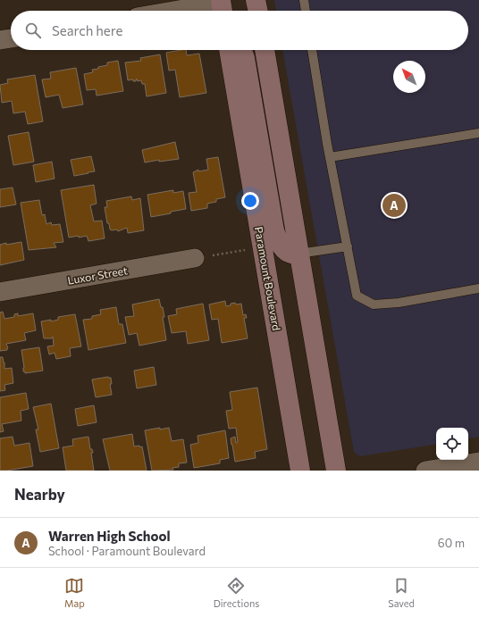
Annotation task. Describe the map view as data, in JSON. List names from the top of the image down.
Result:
{
  "streets": {
    "main road": ["Paramount Boulevard"],
    "street": ["Luxor Street"]
  },
  "north": "top left",
  "page": {
    "search": "Search here",
    "pins": "A",
    "heading": "Nearby",
    "list": [
      {
        "mark": "A",
        "name": "Warren High School",
        "note": "School · Paramount Boulevard",
        "value": "60 m"
      }
    ],
    "nav": ["Map", "Directions", "Saved"]
  }
}
